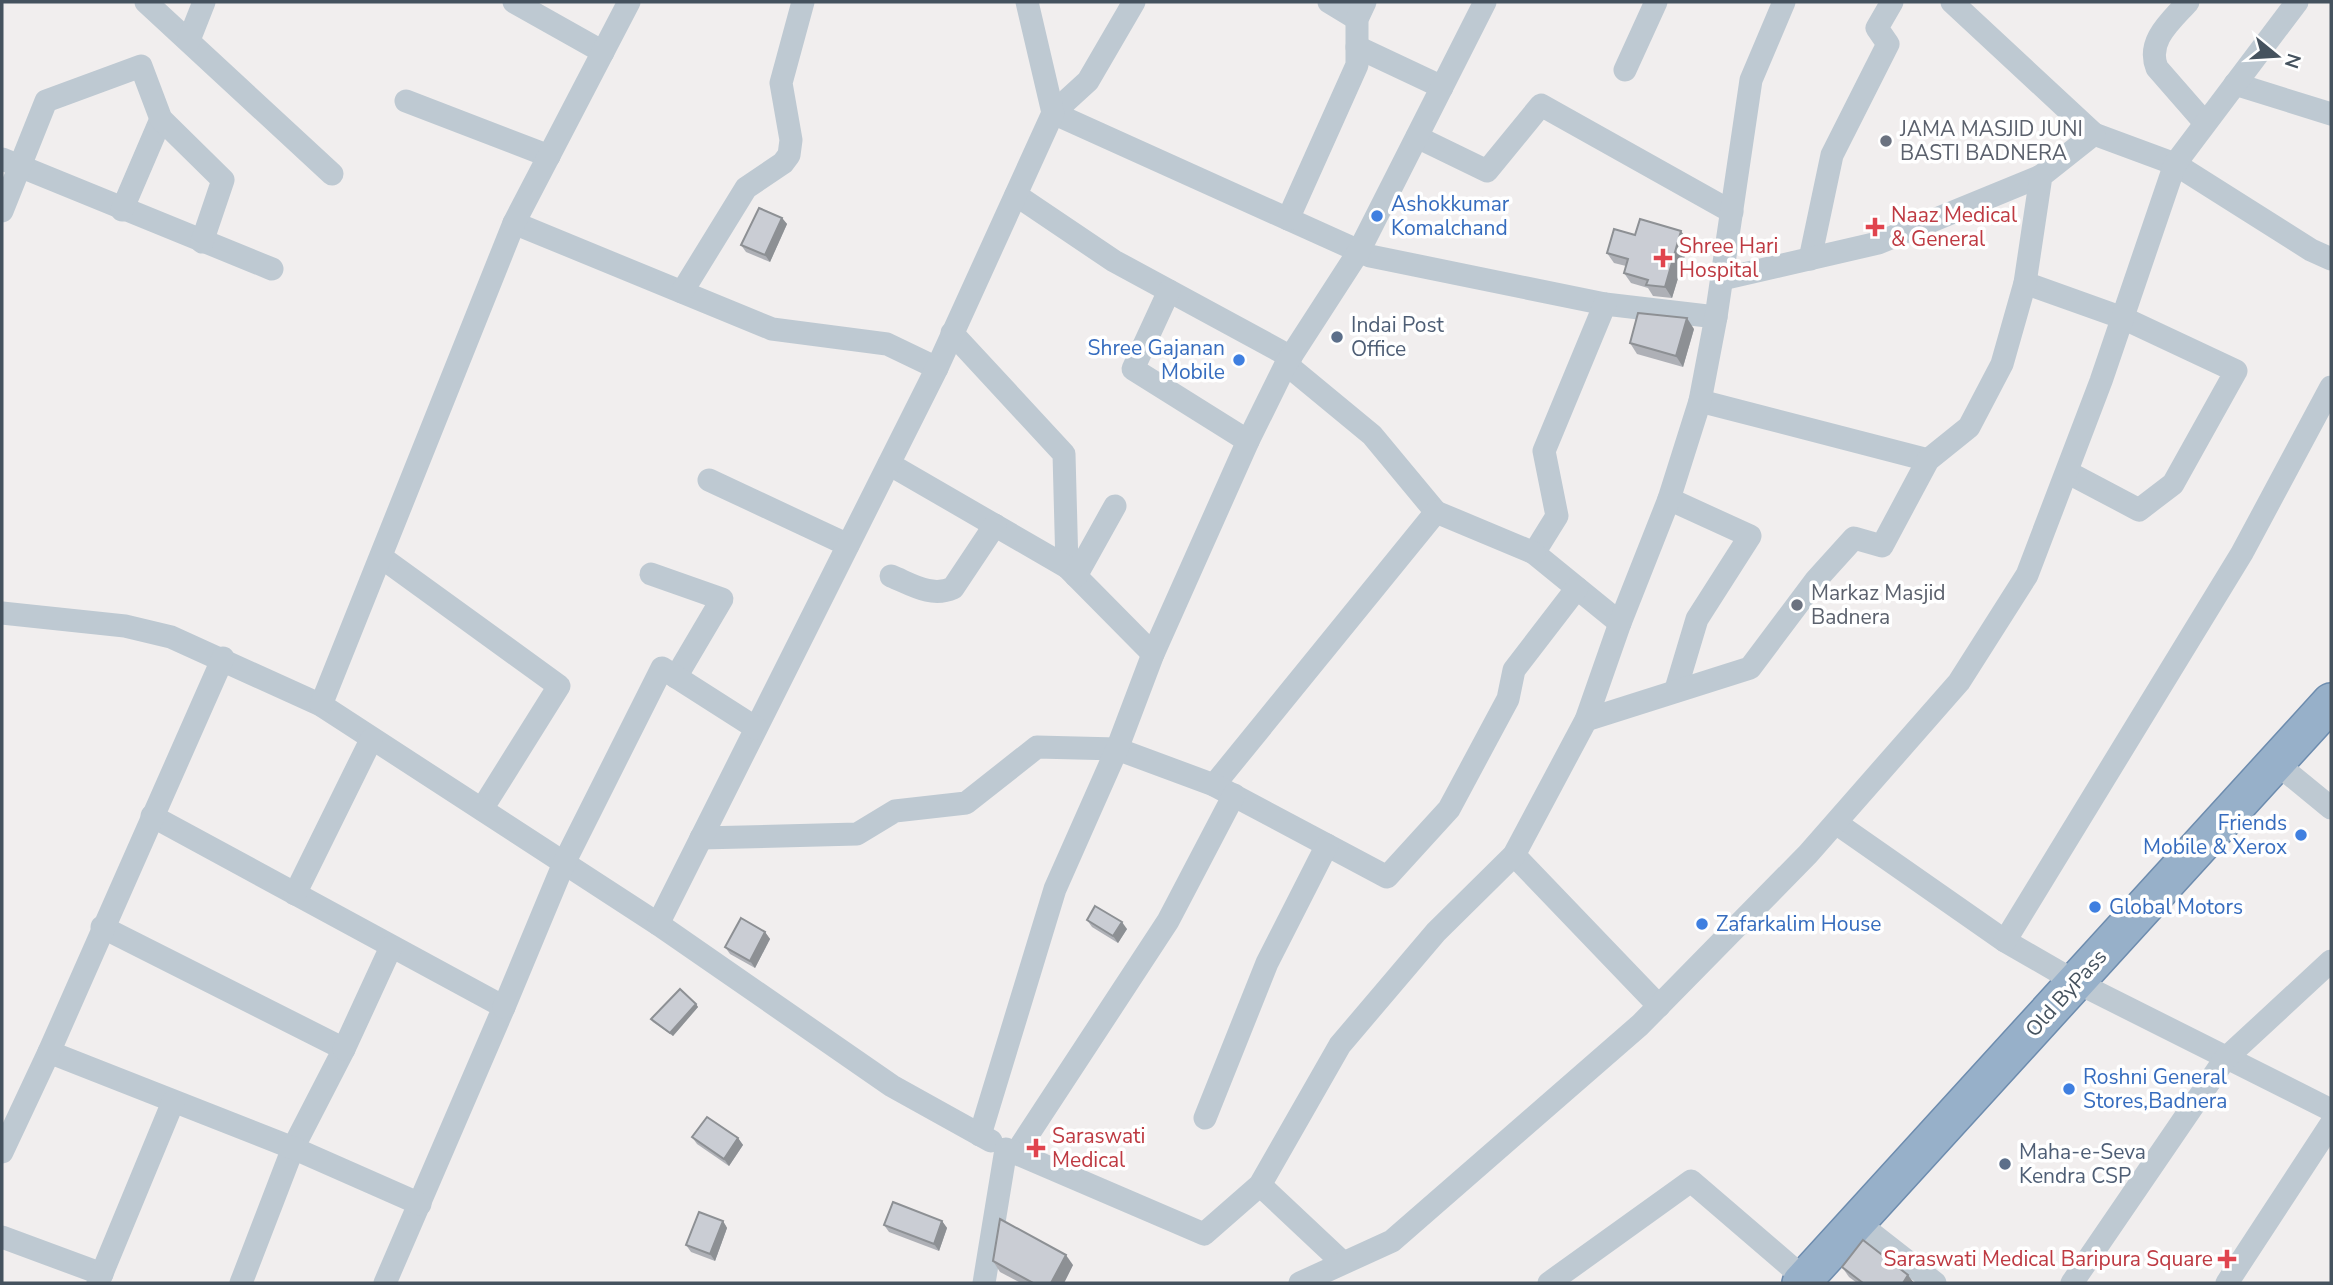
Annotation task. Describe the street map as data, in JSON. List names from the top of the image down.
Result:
{
  "streets": {
    "highway": ["Old ByPass"]
  },
  "places": {
    "other": [
      "JAMA MASJID JUNI BASTI BADNERA",
      "Ashokkumar Komalchand",
      "Indai Post Office",
      "Shree Gajanan Mobile",
      "Markaz Masjid Badnera",
      "Friends Mobile & Xerox",
      "Global Motors",
      "Zafarkalim House",
      "Roshni General Stores,Badnera",
      "Maha-e-Seva Kendra CSP"
    ],
    "health": [
      "Naaz Medical & General",
      "Shree Hari Hospital",
      "Saraswati Medical",
      "Saraswati Medical Baripura Square"
    ]
  },
  "north": "right"
}
